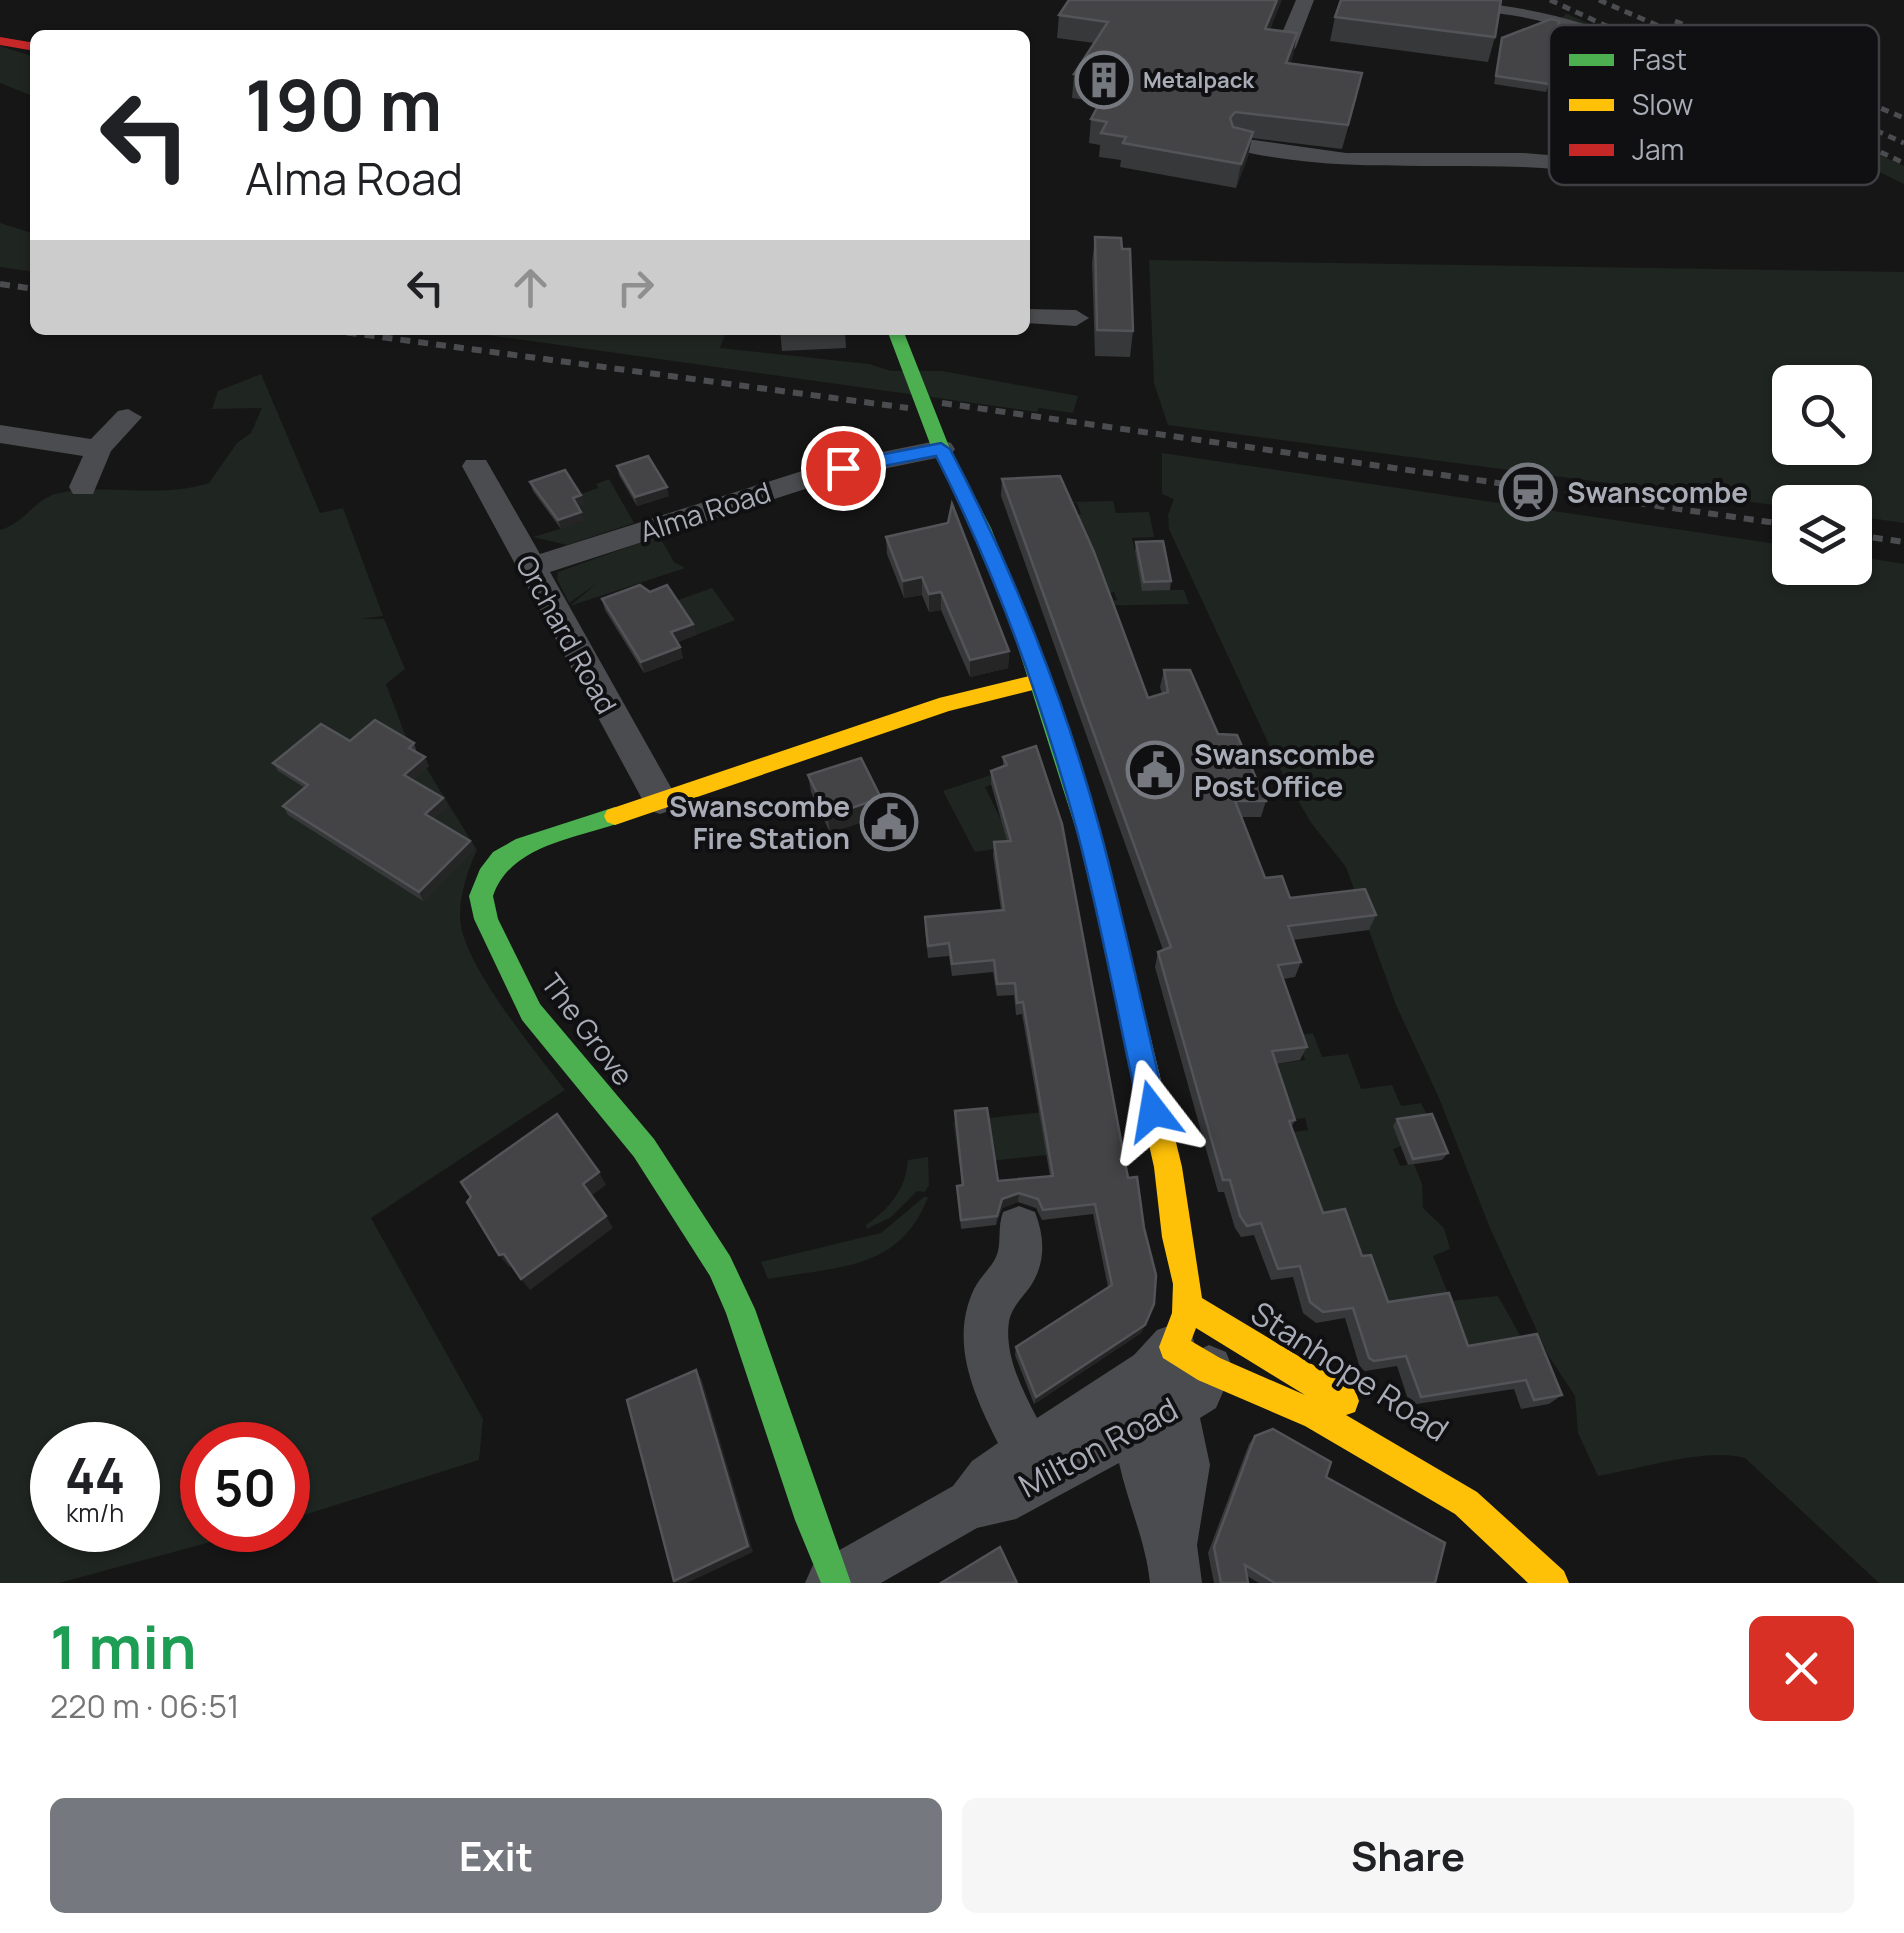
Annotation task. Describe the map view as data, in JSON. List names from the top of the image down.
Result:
{
  "streets": {
    "main road": ["The Grove", "Stanhope Road"],
    "street": ["Alma Road", "Orchard Road", "Milton Road"]
  },
  "crossings": [
    ["Alma Road", "Orchard Road"],
    ["Orchard Road", "The Grove"],
    ["The Grove", "Milton Road"],
    ["Stanhope Road", "Milton Road"]
  ],
  "places": {
    "building": ["Metalpack"],
    "station": ["Swanscombe"],
    "public building": ["Swanscombe Post Office", "Swanscombe Fire Station"]
  },
  "legend": ["Fast", "Slow", "Jam"],
  "page": {
    "turn": ["190 m", "Alma Road"],
    "speed": "44 km/h",
    "limit": "50",
    "heading": ["1 min", "220 m · 06:51"],
    "buttons": ["Exit", "Share"]
  }
}
